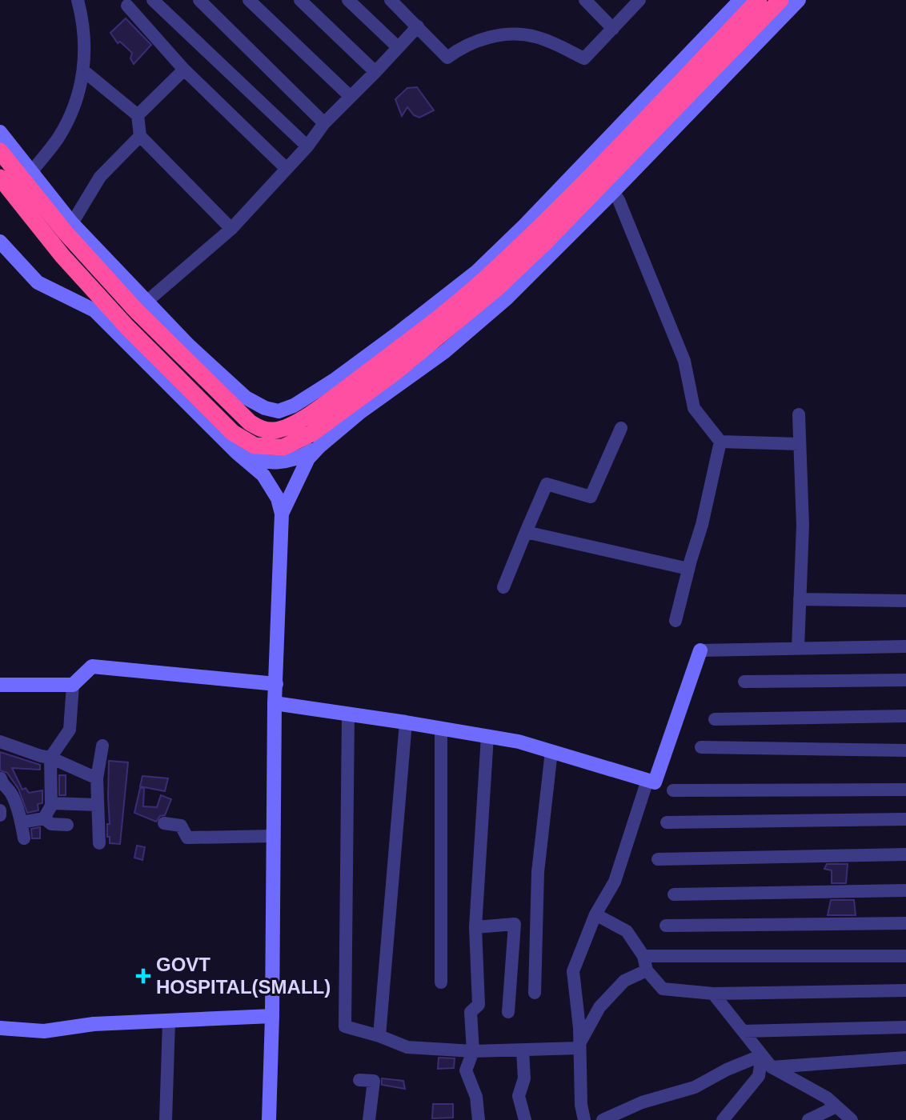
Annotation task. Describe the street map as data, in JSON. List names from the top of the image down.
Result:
{
  "places": {
    "health": ["GOVT HOSPITAL(SMALL)"]
  }
}
